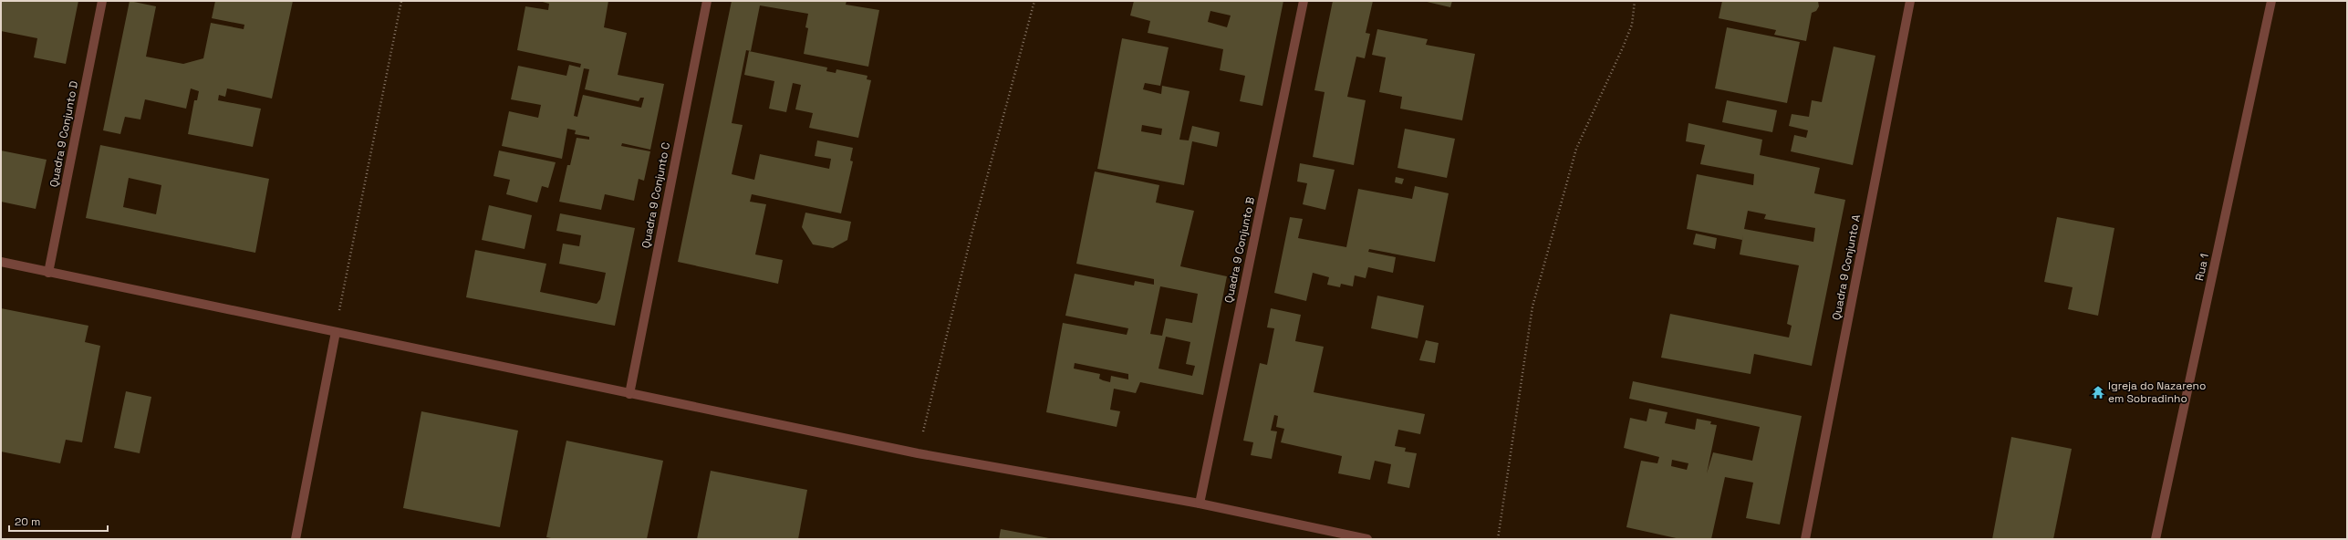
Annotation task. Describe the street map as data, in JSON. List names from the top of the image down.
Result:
{
  "streets": {
    "street": [
      "Quadra 9 Conjunto D",
      "Quadra 9 Conjunto C",
      "Quadra 9 Conjunto B",
      "Quadra 9 Conjunto A",
      "Rua 1"
    ]
  },
  "places": {
    "temple": ["Igreja do Nazareno em Sobradinho"]
  },
  "scale_bar": "20 m"
}
